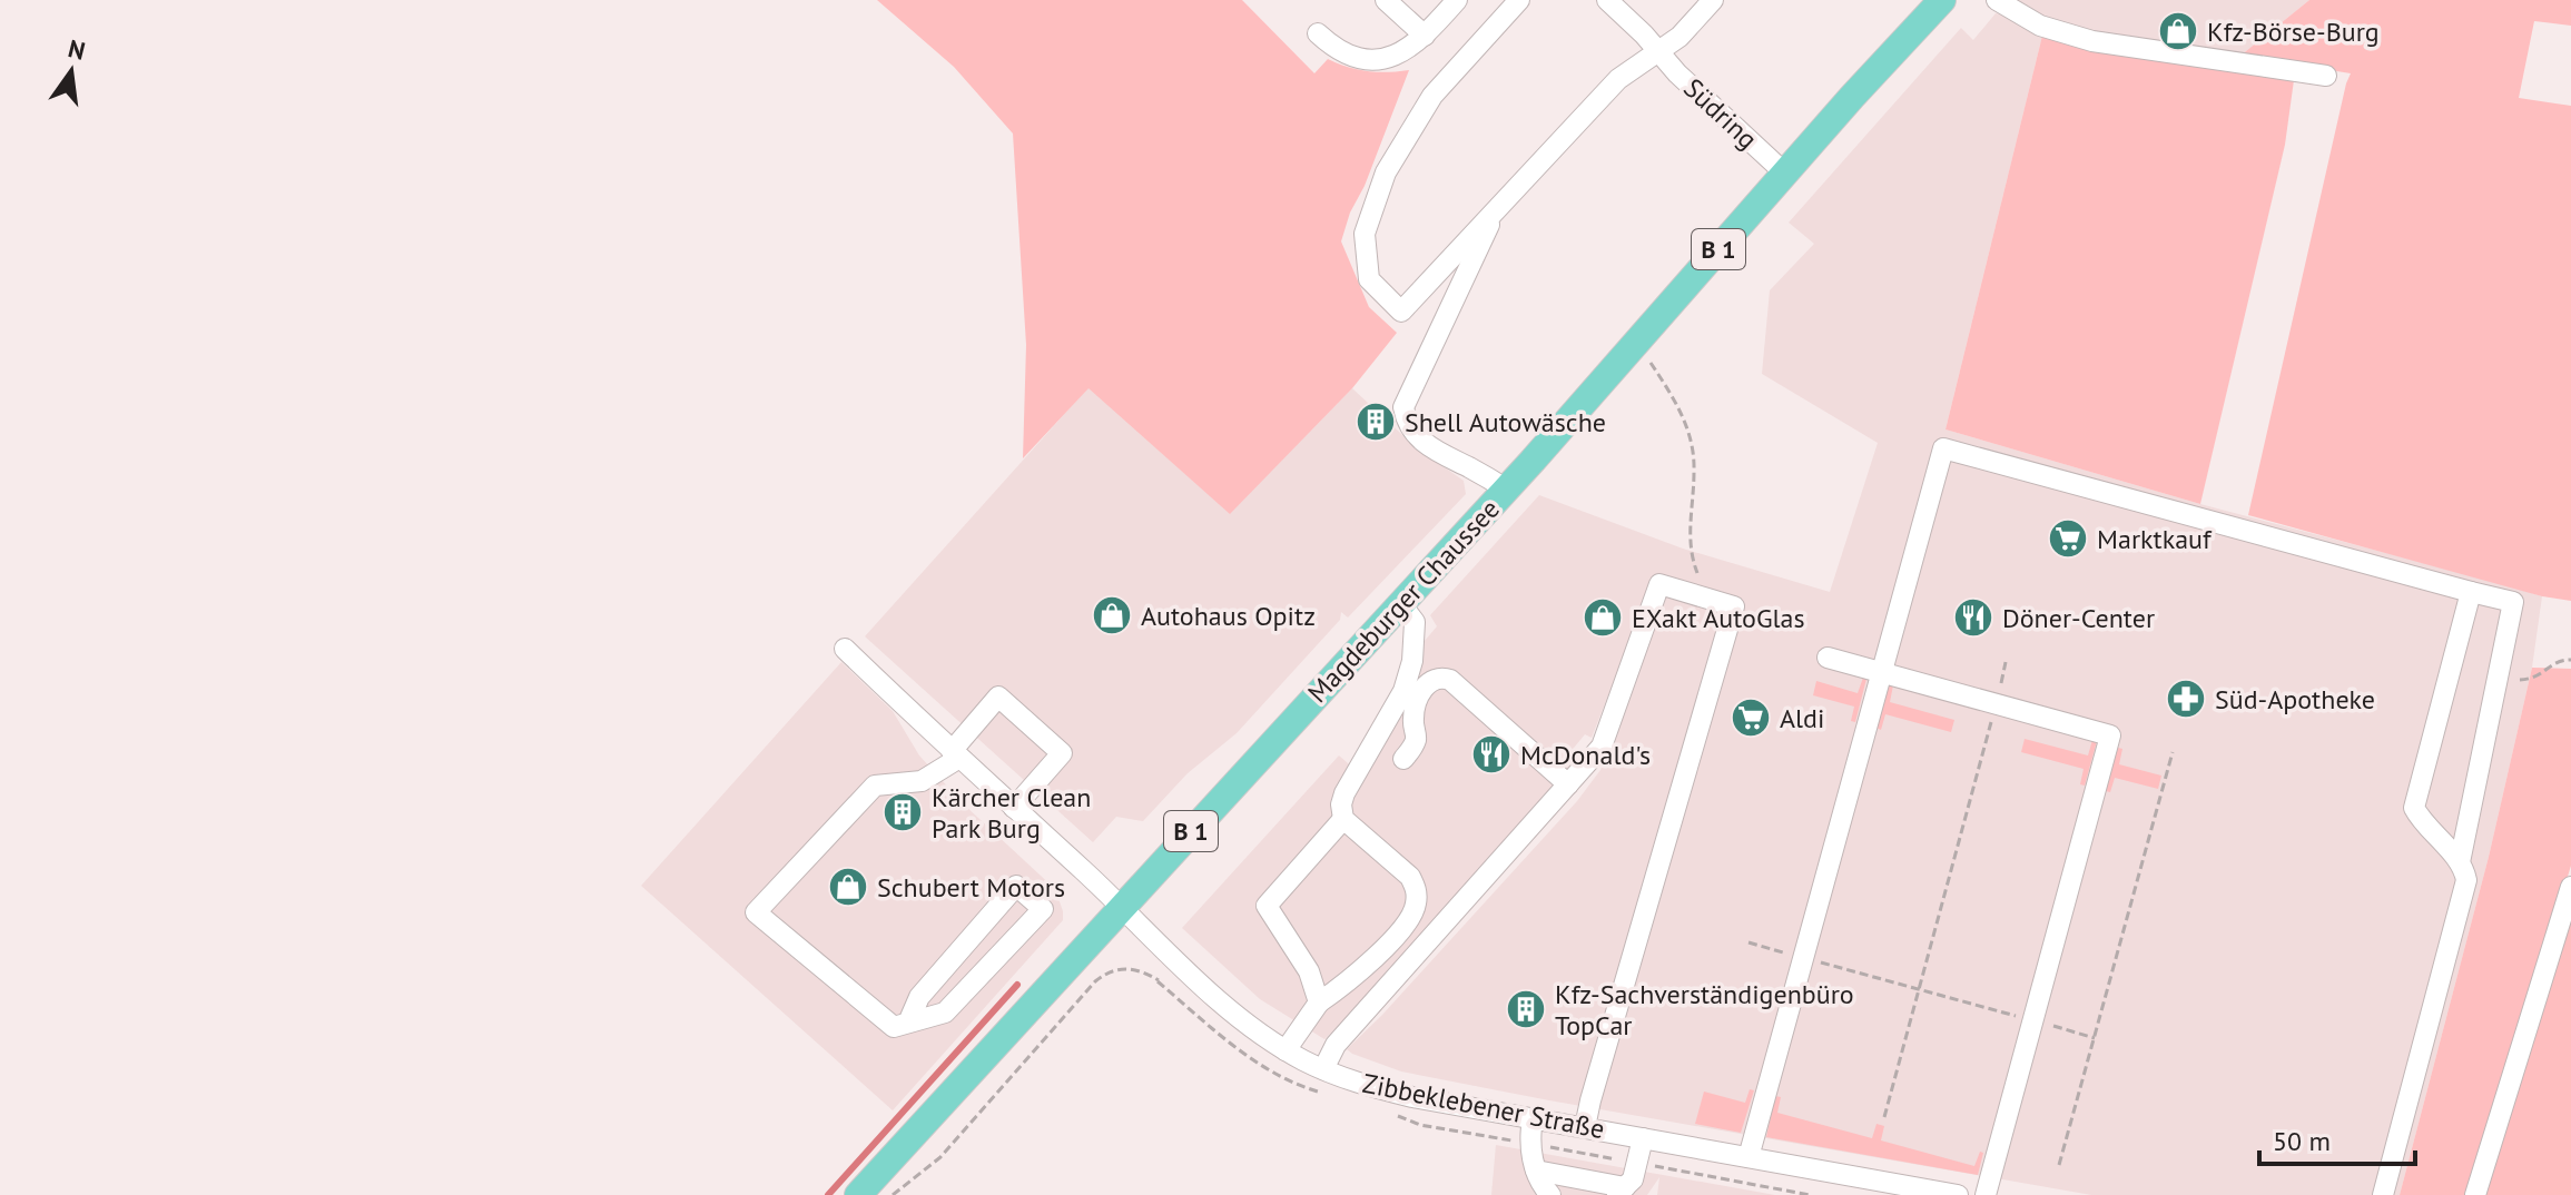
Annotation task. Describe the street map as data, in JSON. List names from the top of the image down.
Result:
{
  "streets": {
    "main road": ["B 1", "Magdeburger Chaussee"],
    "street": ["Südring", "Zibbeklebener Straße"]
  },
  "crossings": [
    ["Südring", "Magdeburger Chaussee"],
    ["Magdeburger Chaussee", "Zibbeklebener Straße"]
  ],
  "places": {
    "shop": [
      "Kfz-Börse-Burg",
      "Autohaus Opitz",
      "EXakt AutoGlas",
      "Schubert Motors"
    ],
    "building": ["Shell Autowäsche", "Kärcher Clean Park Burg", "Kfz-Sachverständigenbüro TopCar"],
    "supermarket": ["Marktkauf", "Aldi"],
    "restaurant": ["Döner-Center", "McDonald's"],
    "pharmacy": ["Süd-Apotheke"]
  },
  "scale_bar": "50 m",
  "north": "top"
}
